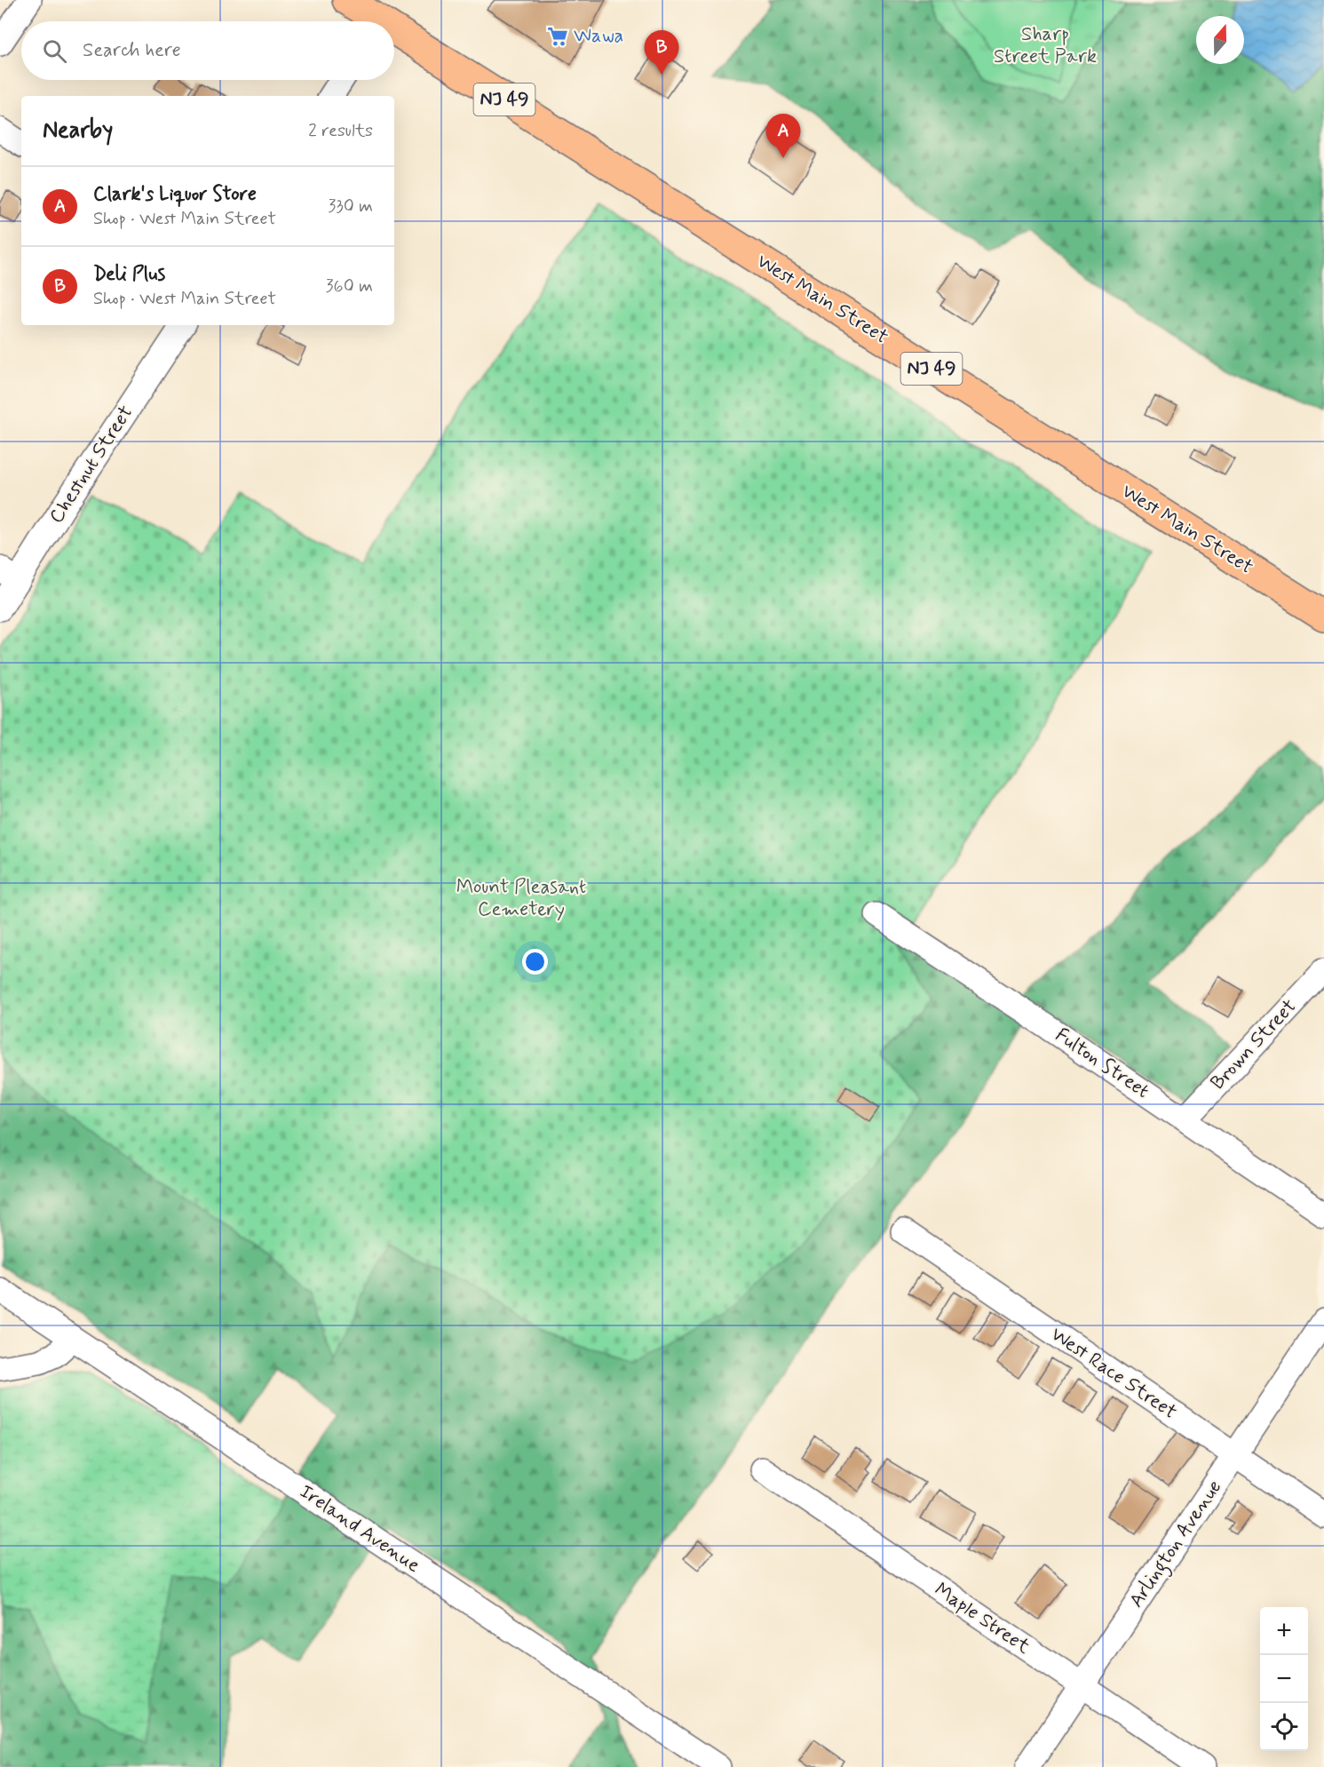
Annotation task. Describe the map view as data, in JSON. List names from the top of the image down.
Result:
{
  "streets": {
    "highway": ["NJ 49", "West Main Street"],
    "street": [
      "Chestnut Street",
      "Brown Street",
      "Fulton Street",
      "West Race Street",
      "Ireland Avenue",
      "Arlington Avenue",
      "Maple Street"
    ]
  },
  "crossings": [
    ["Brown Street", "Fulton Street"],
    ["West Race Street", "Arlington Avenue"],
    ["Arlington Avenue", "Maple Street"]
  ],
  "parks": ["Sharp Street Park", "Mount Pleasant Cemetery"],
  "places": {
    "supermarket": ["Wawa"]
  },
  "north": "top",
  "page": {
    "search": "Search here",
    "pins": ["B", "A"],
    "heading": ["Nearby", "2 results"],
    "list": [
      {
        "mark": "A",
        "name": "Clark's Liquor Store",
        "note": "Shop · West Main Street",
        "value": "330 m"
      },
      {
        "mark": "B",
        "name": "Deli Plus",
        "note": "Shop · West Main Street",
        "value": "360 m"
      }
    ],
    "map_buttons": ["+", "−"]
  }
}
